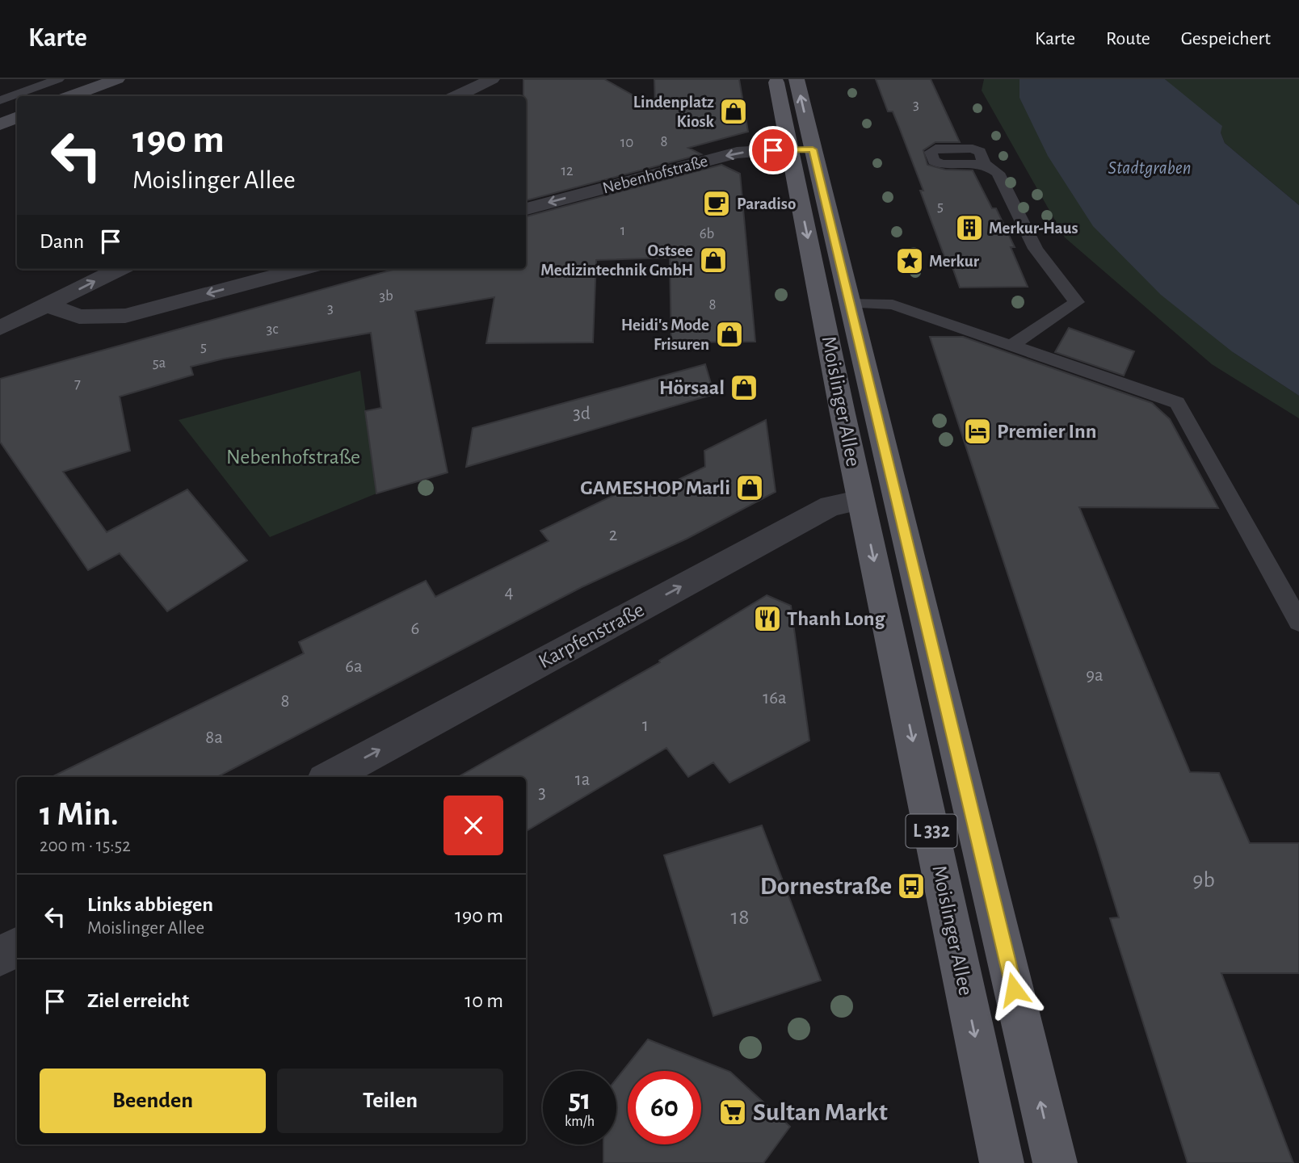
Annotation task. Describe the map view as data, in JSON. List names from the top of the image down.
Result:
{
  "streets": {
    "main road": ["Moislinger Allee", "L 332"],
    "street": ["Nebenhofstraße", "Karpfenstraße"]
  },
  "crossings": [
    ["Nebenhofstraße", "Moislinger Allee"],
    ["Moislinger Allee", "Karpfenstraße"]
  ],
  "one_way": ["Nebenhofstraße", "Karpfenstraße"],
  "water": ["Stadtgraben"],
  "parks": ["Nebenhofstraße"],
  "places": {
    "shop": [
      "Lindenplatz Kiosk",
      "Ostsee Medizintechnik GmbH",
      "Heidi's Mode Frisuren",
      "Hörsaal",
      "GAMESHOP Marli"
    ],
    "cafe": ["Paradiso"],
    "building": ["Merkur-Haus"],
    "place": ["Merkur"],
    "hotel": ["Premier Inn"],
    "restaurant": ["Thanh Long"],
    "bus stop": ["Dornestraße"],
    "supermarket": ["Sultan Markt"]
  },
  "house_numbers": [
    "3",
    "8",
    "10",
    "12",
    "5",
    "1",
    "6b",
    "3b",
    "8",
    "3",
    "3c",
    "5",
    "5a",
    "7",
    "3d",
    "2",
    "4",
    "6",
    "6a",
    "9a",
    "16a",
    "8",
    "1",
    "8a",
    "1a",
    "3",
    "9b",
    "18"
  ],
  "page": {
    "header": "Karte",
    "nav": ["Karte", "Route", "Gespeichert"],
    "turn": ["190 m", "Moislinger Allee"],
    "then": "Dann",
    "heading": ["1 Min.", "200 m · 15:52"],
    "list": [
      {
        "name": "Links abbiegen",
        "note": "Moislinger Allee",
        "value": "190 m"
      },
      {
        "name": "Ziel erreicht",
        "value": "10 m"
      }
    ],
    "buttons": ["Beenden", "Teilen"],
    "speed": "51 km/h",
    "limit": "60"
  }
}
